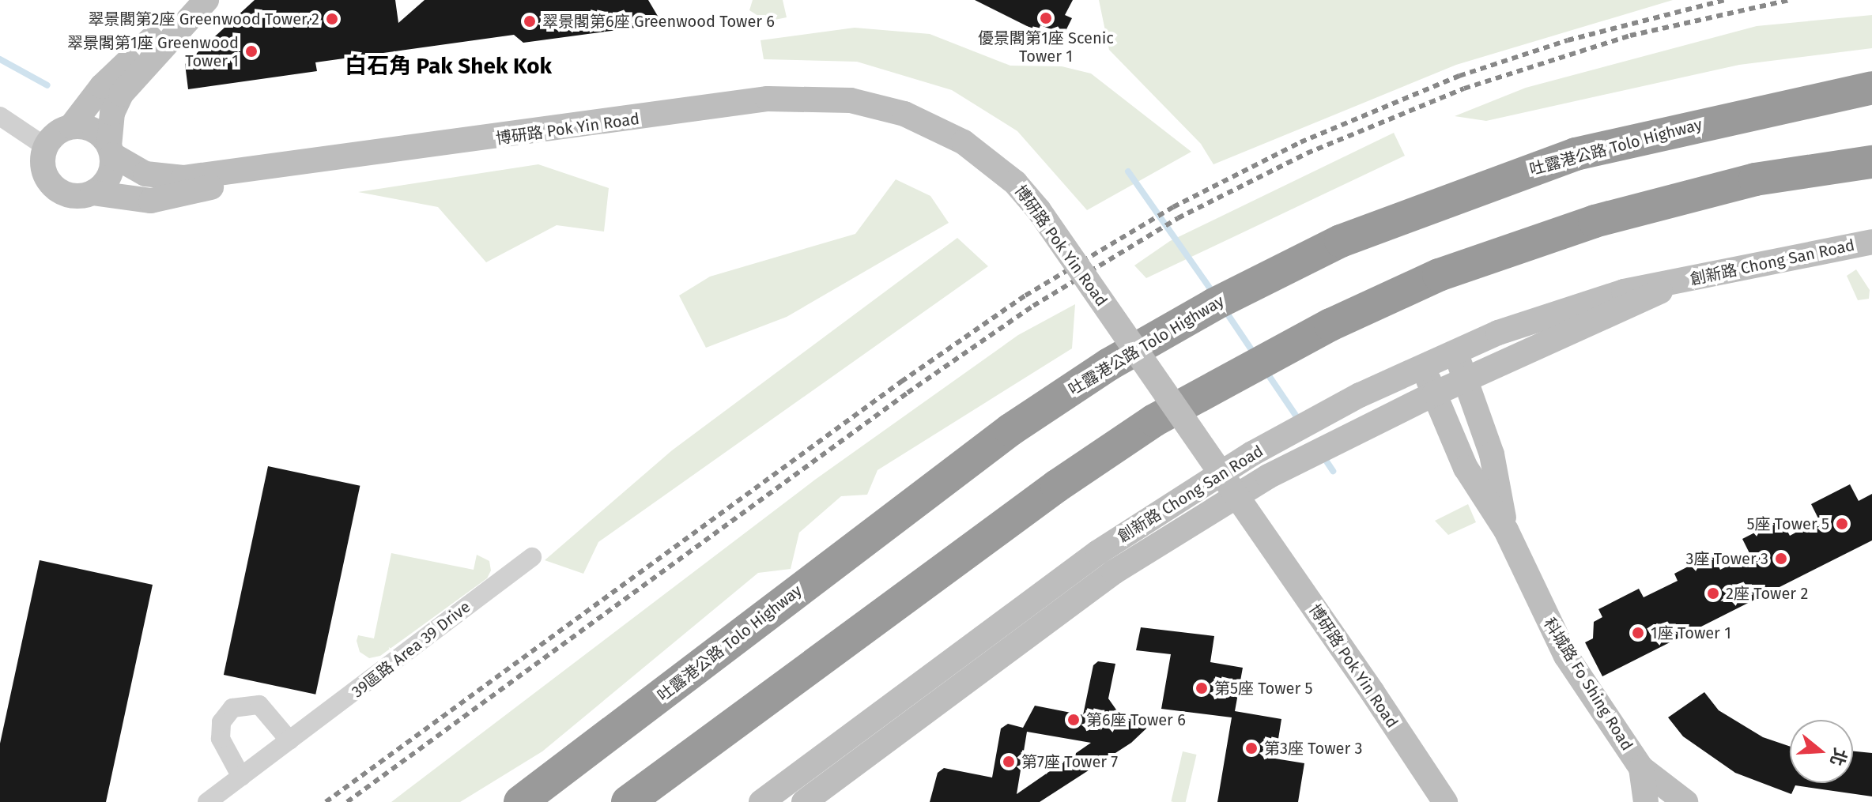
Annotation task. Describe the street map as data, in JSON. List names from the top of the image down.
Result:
{
  "streets": {
    "highway": ["吐露港公路 Tolo Highway"],
    "street": [
      "博研路 Pok Yin Road",
      "創新路 Chong San Road",
      "39區路 Area 39 Drive",
      "科城路 Fo Shing Road"
    ]
  },
  "crossings": [
    ["創新路 Chong San Road", "科城路 Fo Shing Road"]
  ],
  "districts": ["白石角 Pak Shek Kok"],
  "places": [
    "優景閣第1座 Scenic Tower 1",
    "翠景閣第2座 Greenwood Tower 2",
    "翠景閣第6座 Greenwood Tower 6",
    "翠景閣第1座 Greenwood Tower 1",
    "5座 Tower 5",
    "3座 Tower 3",
    "2座 Tower 2",
    "1座 Tower 1",
    "第5座 Tower 5",
    "第6座 Tower 6",
    "第3座 Tower 3",
    "第7座 Tower 7"
  ],
  "north": "right"
}
